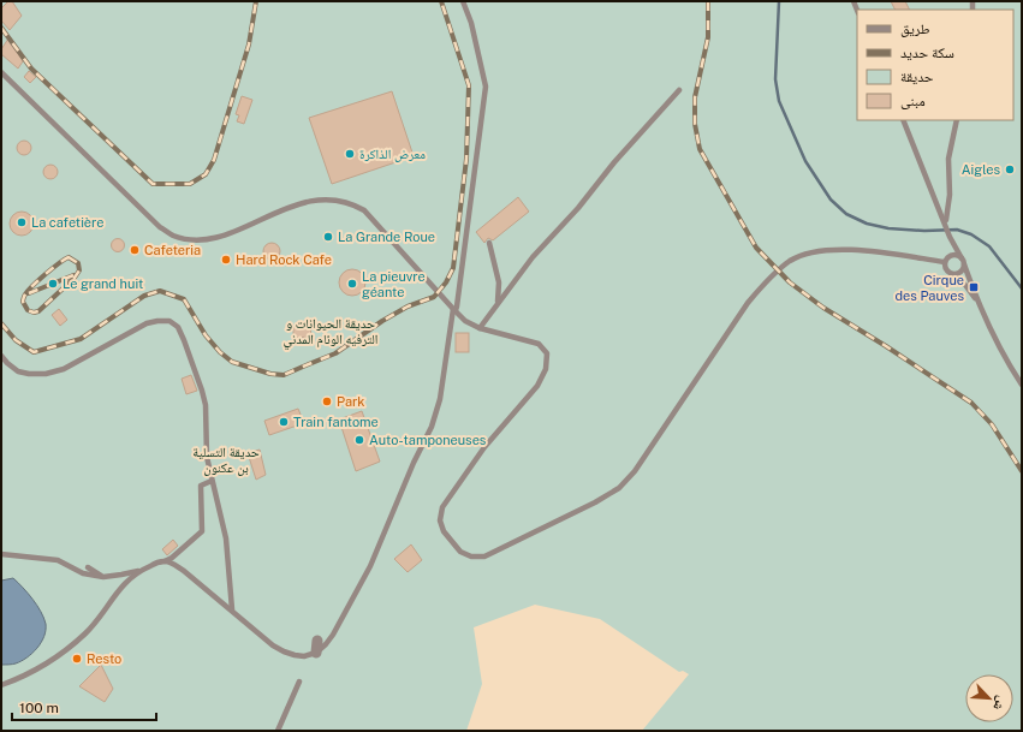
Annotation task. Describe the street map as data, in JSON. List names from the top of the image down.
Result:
{
  "parks": ["حديقة الحيوانات و الترفيه الوئام المدني", "حديقة التسلية بن عكنون"],
  "places": {
    "other": [
      "معرض الذاكرة",
      "Aigles",
      "La cafetière",
      "La Grande Roue",
      "Cafeteria",
      "Hard Rock Cafe",
      "Le grand huit",
      "La pieuvre géante",
      "Park",
      "Train fantome",
      "Auto-tamponeuses",
      "Resto"
    ],
    "transit": ["Cirque des Pauves"]
  },
  "legend": [
    "طريق",
    "سكة حديد",
    "حديقة",
    "مبنى"
  ],
  "scale_bar": "100 m",
  "north": "bottom right"
}
